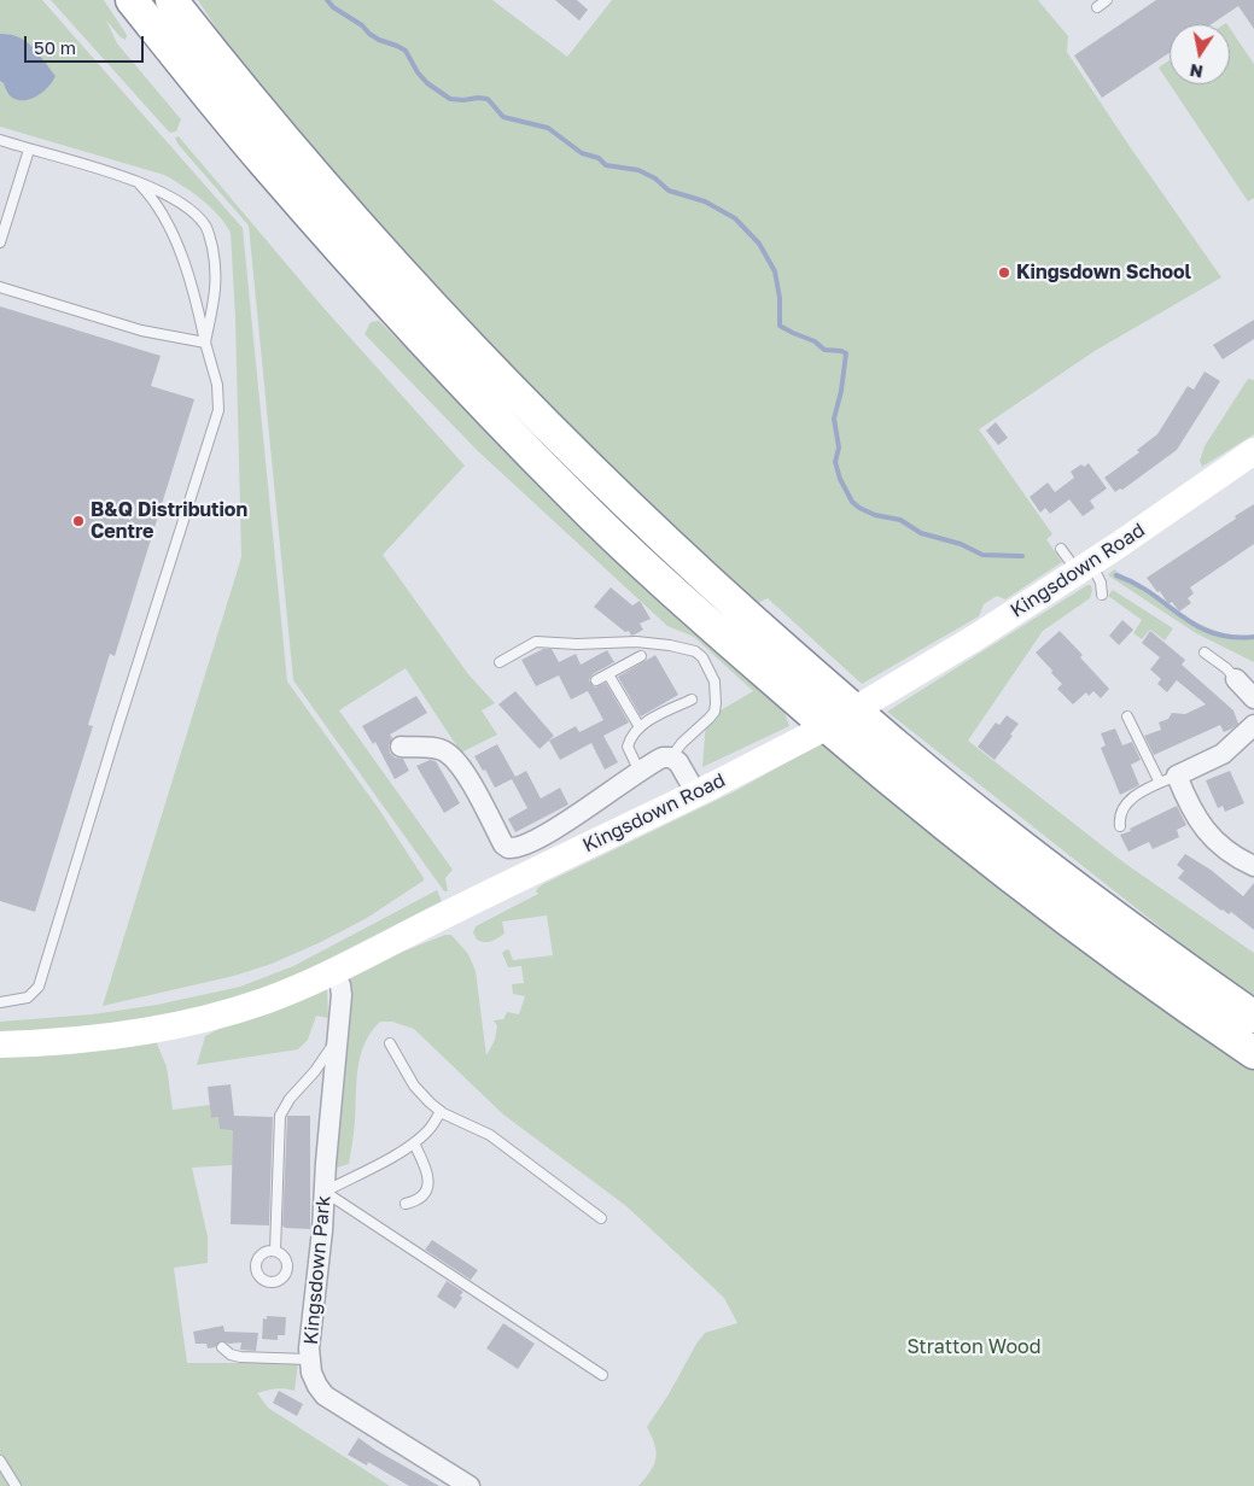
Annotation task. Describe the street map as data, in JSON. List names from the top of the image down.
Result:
{
  "streets": {
    "main road": ["Kingsdown Road"],
    "street": ["Kingsdown Park"]
  },
  "crossings": [
    ["Kingsdown Road", "Kingsdown Park"]
  ],
  "parks": ["Stratton Wood"],
  "places": ["Kingsdown School", "B&Q Distribution Centre"],
  "scale_bar": "50 m",
  "north": "bottom"
}
